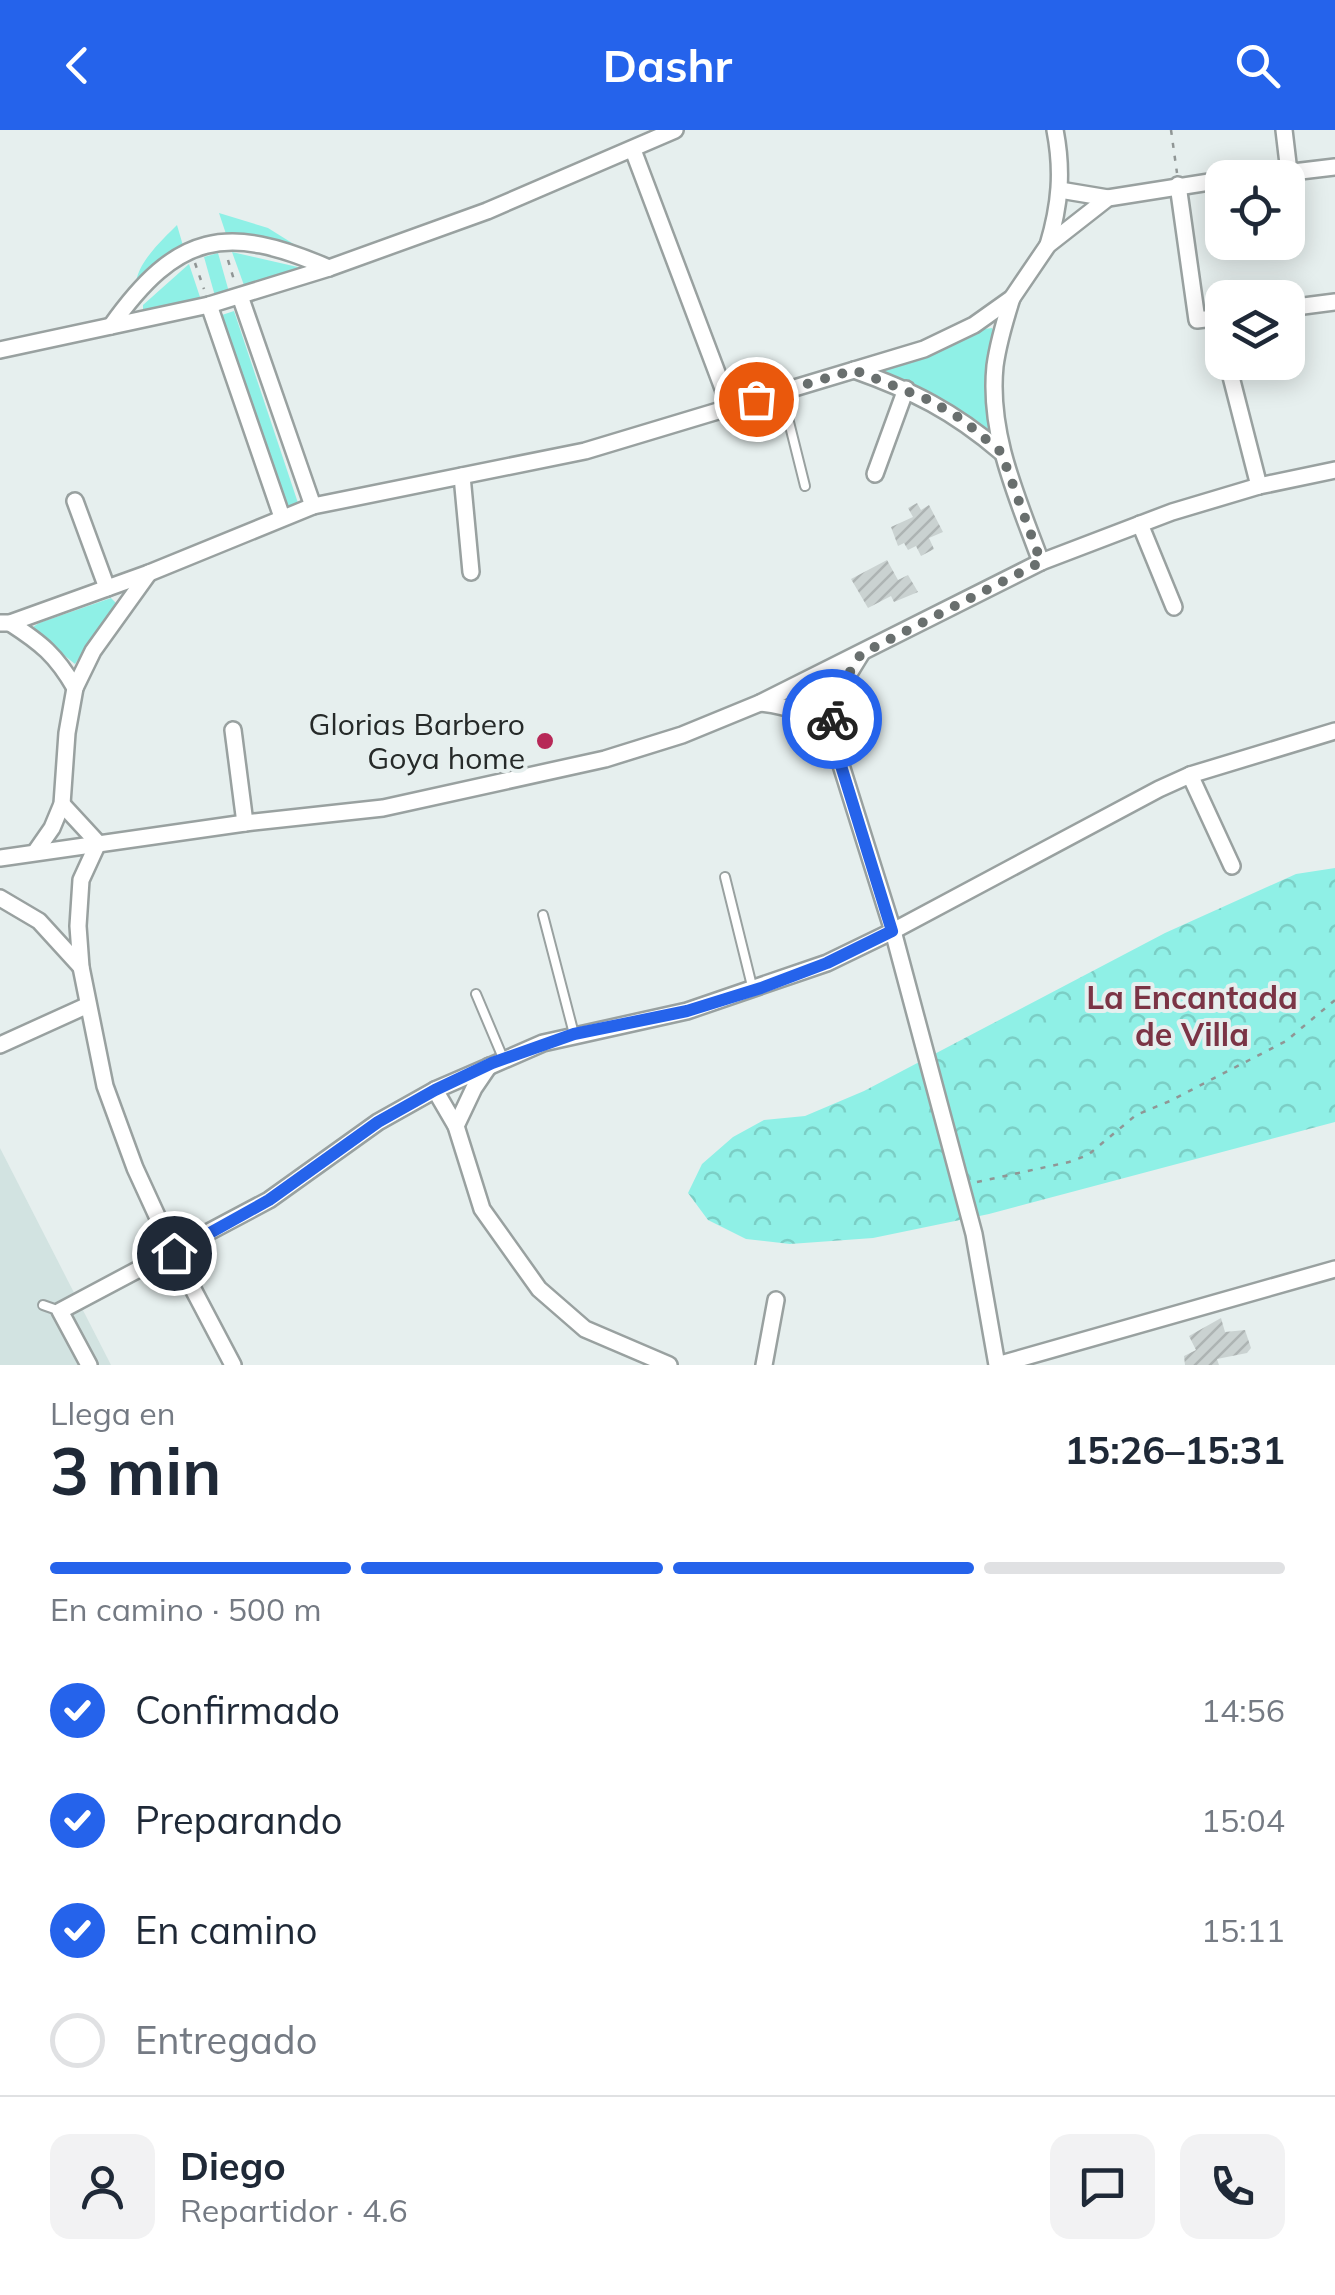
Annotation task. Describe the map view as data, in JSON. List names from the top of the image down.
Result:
{
  "districts": ["La Encantada de Villa"],
  "places": ["Glorias Barbero Goya home"],
  "page": {
    "header": "Dashr",
    "heading": ["3 min", "Llega en", "15:26–15:31"],
    "panel": ["Diego", "Repartidor · 4.6"],
    "bar": "En camino · 500 m",
    "list": [
      ["Confirmado", "14:56"],
      ["Preparando", "15:04"],
      ["En camino", "15:11"],
      "Entregado"
    ]
  }
}
